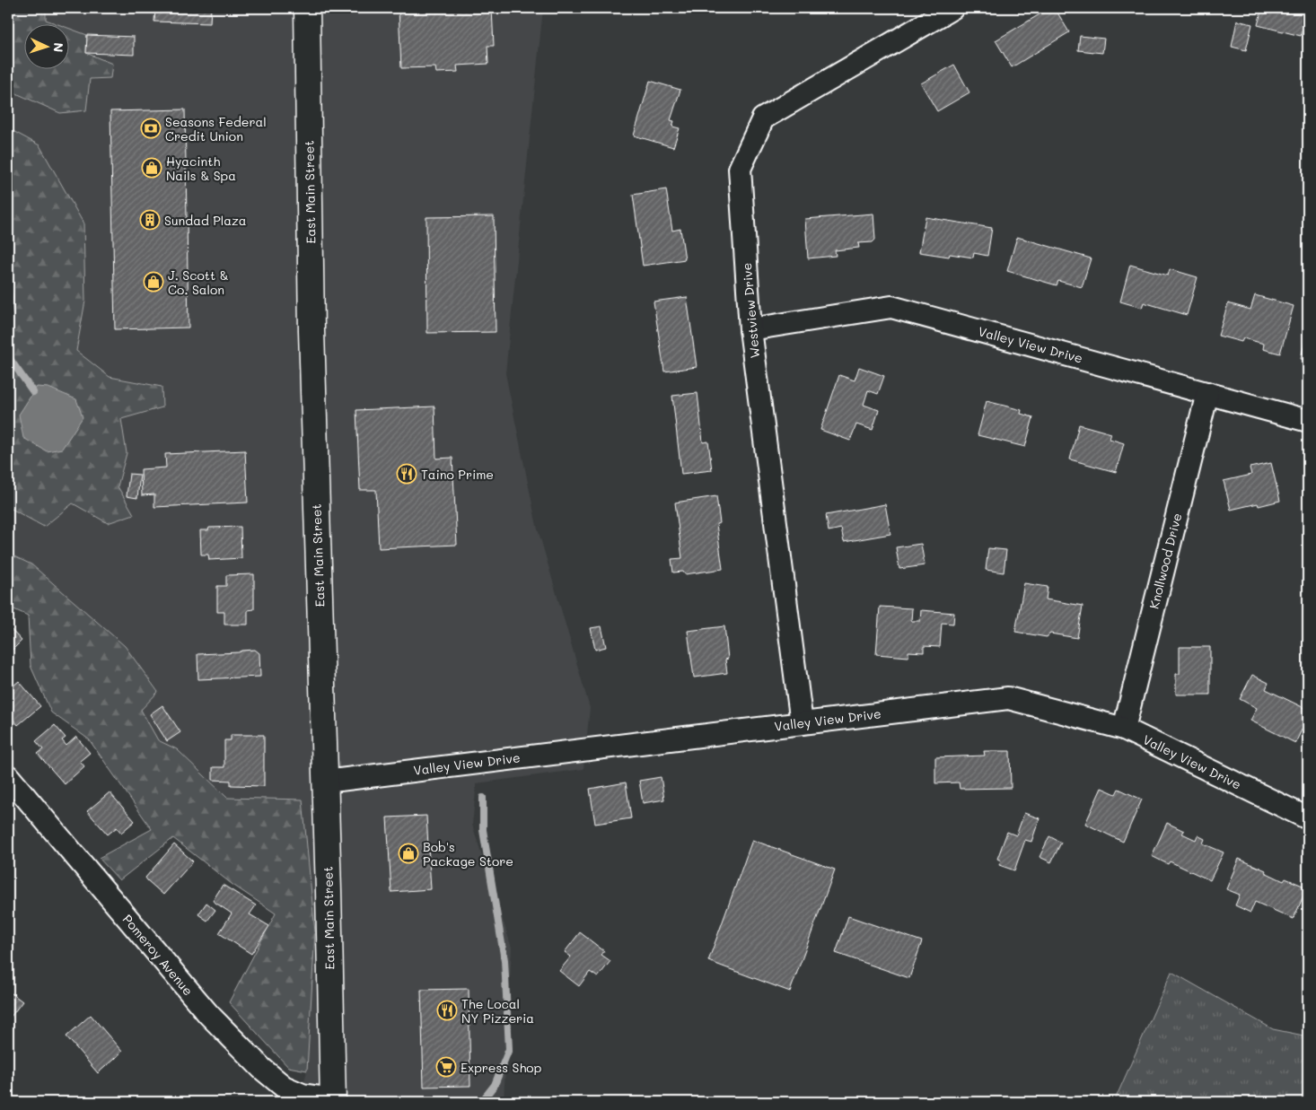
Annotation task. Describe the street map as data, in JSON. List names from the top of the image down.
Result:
{
  "streets": {
    "main road": ["East Main Street"],
    "street": [
      "Westview Drive",
      "Valley View Drive",
      "Knollwood Drive",
      "Pomeroy Avenue"
    ]
  },
  "crossings": [
    ["East Main Street", "Valley View Drive"],
    ["East Main Street", "Pomeroy Avenue"],
    ["Westview Drive", "Valley View Drive"],
    ["Valley View Drive", "Knollwood Drive"]
  ],
  "places": {
    "bank": ["Seasons Federal Credit Union"],
    "shop": ["Hyacinth Nails & Spa", "J. Scott & Co. Salon", "Bob's Package Store"],
    "building": ["Sundad Plaza"],
    "restaurant": ["Taino Prime", "The Local NY Pizzeria"],
    "supermarket": ["Express Shop"]
  },
  "north": "right"
}
